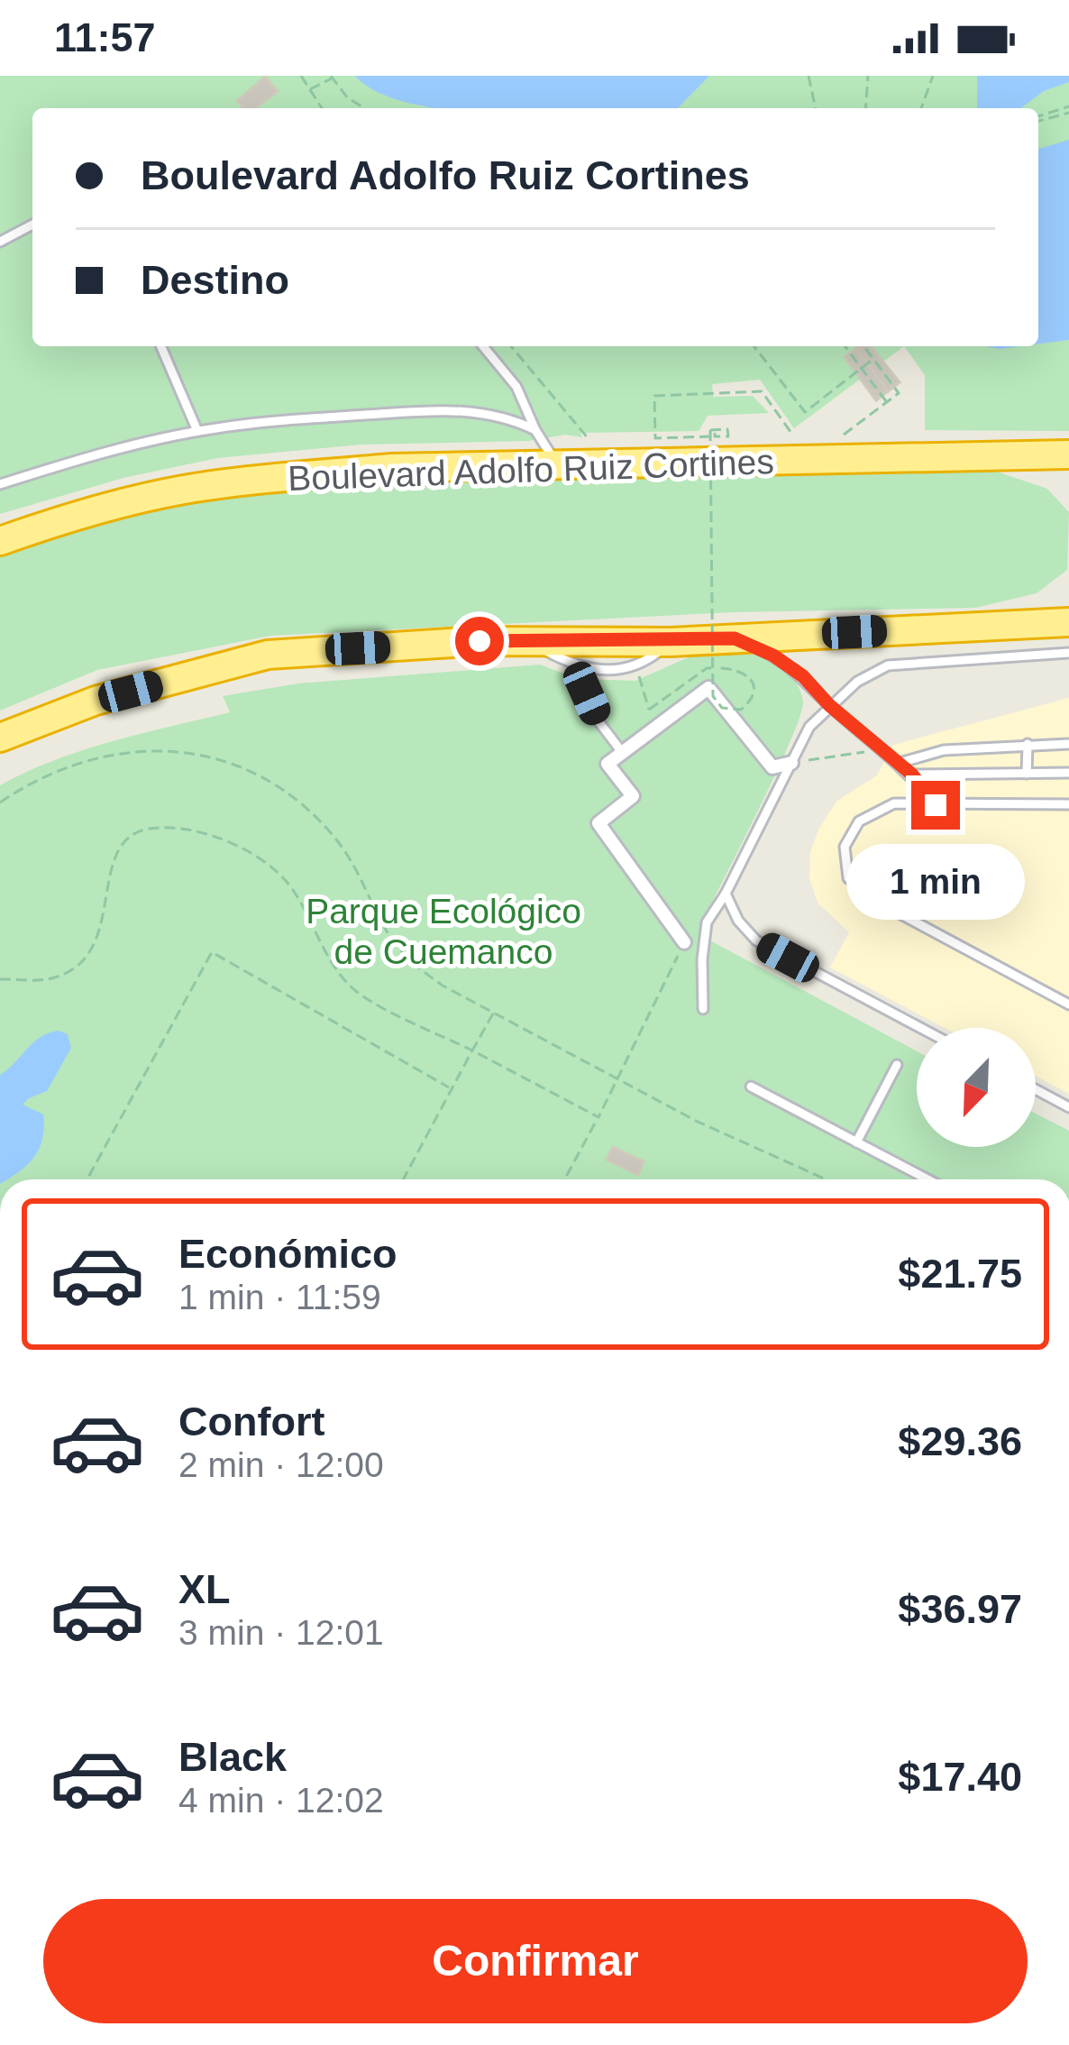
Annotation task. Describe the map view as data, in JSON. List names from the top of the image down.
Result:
{
  "streets": {
    "highway": ["Boulevard Adolfo Ruiz Cortines"]
  },
  "parks": ["Parque Ecológico de Cuemanco"],
  "north": "bottom left",
  "page": {
    "status": "11:57",
    "banner": ["Boulevard Adolfo Ruiz Cortines", "Destino"],
    "bubble": "1 min",
    "list": [
      {
        "name": "Económico",
        "note": "1 min · 11:59",
        "value": "$21.75"
      },
      {
        "name": "Confort",
        "note": "2 min · 12:00",
        "value": "$29.36"
      },
      {
        "name": "XL",
        "note": "3 min · 12:01",
        "value": "$36.97"
      },
      {
        "name": "Black",
        "note": "4 min · 12:02",
        "value": "$17.40"
      }
    ],
    "buttons": "Confirmar"
  }
}
